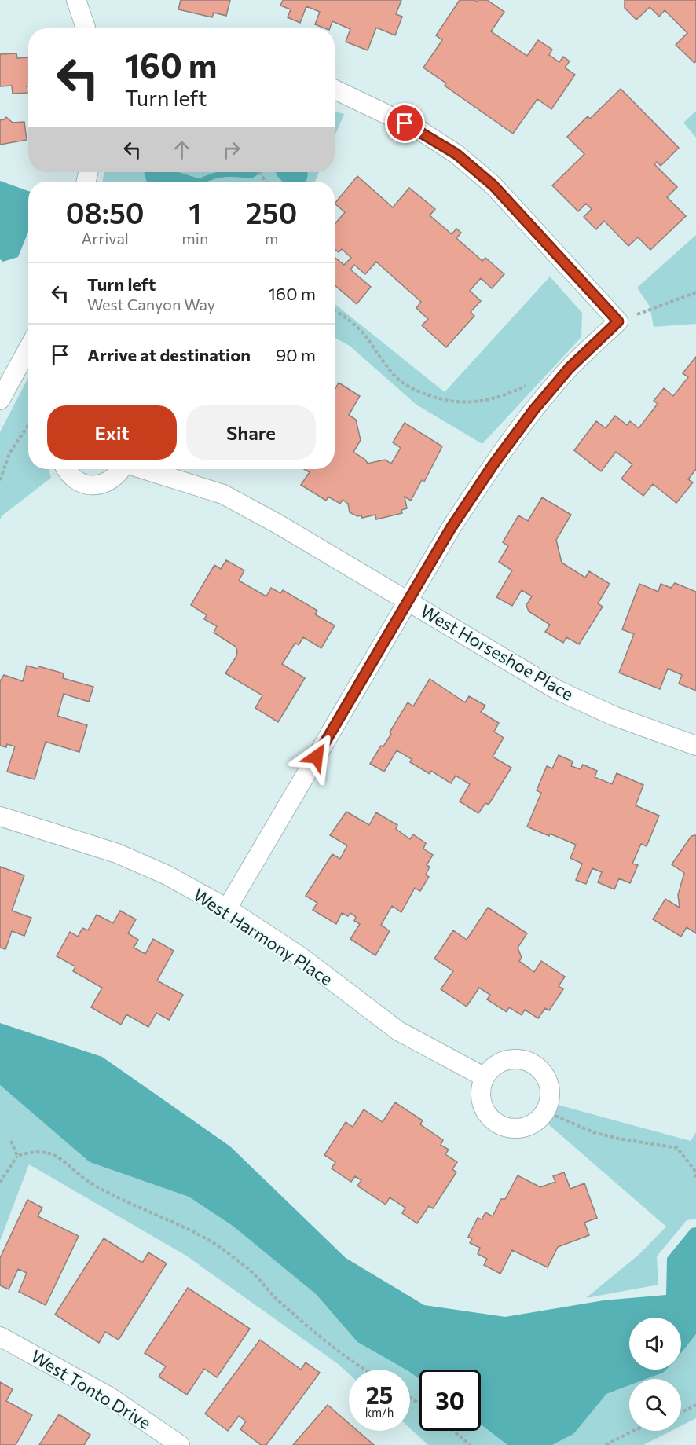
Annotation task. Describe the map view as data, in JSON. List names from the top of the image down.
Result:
{
  "streets": {
    "street": ["West Horseshoe Place", "West Harmony Place", "West Tonto Drive"]
  },
  "page": {
    "turn": ["160 m", "Turn left"],
    "eta": [
      "08:50",
      "Arrival",
      "1",
      "min",
      "250",
      "m"
    ],
    "list": [
      {
        "name": "Turn left",
        "note": "West Canyon Way",
        "value": "160 m"
      },
      {
        "name": "Arrive at destination",
        "value": "90 m"
      }
    ],
    "buttons": ["Exit", "Share"],
    "speed": "25 km/h",
    "limit": "30"
  }
}
